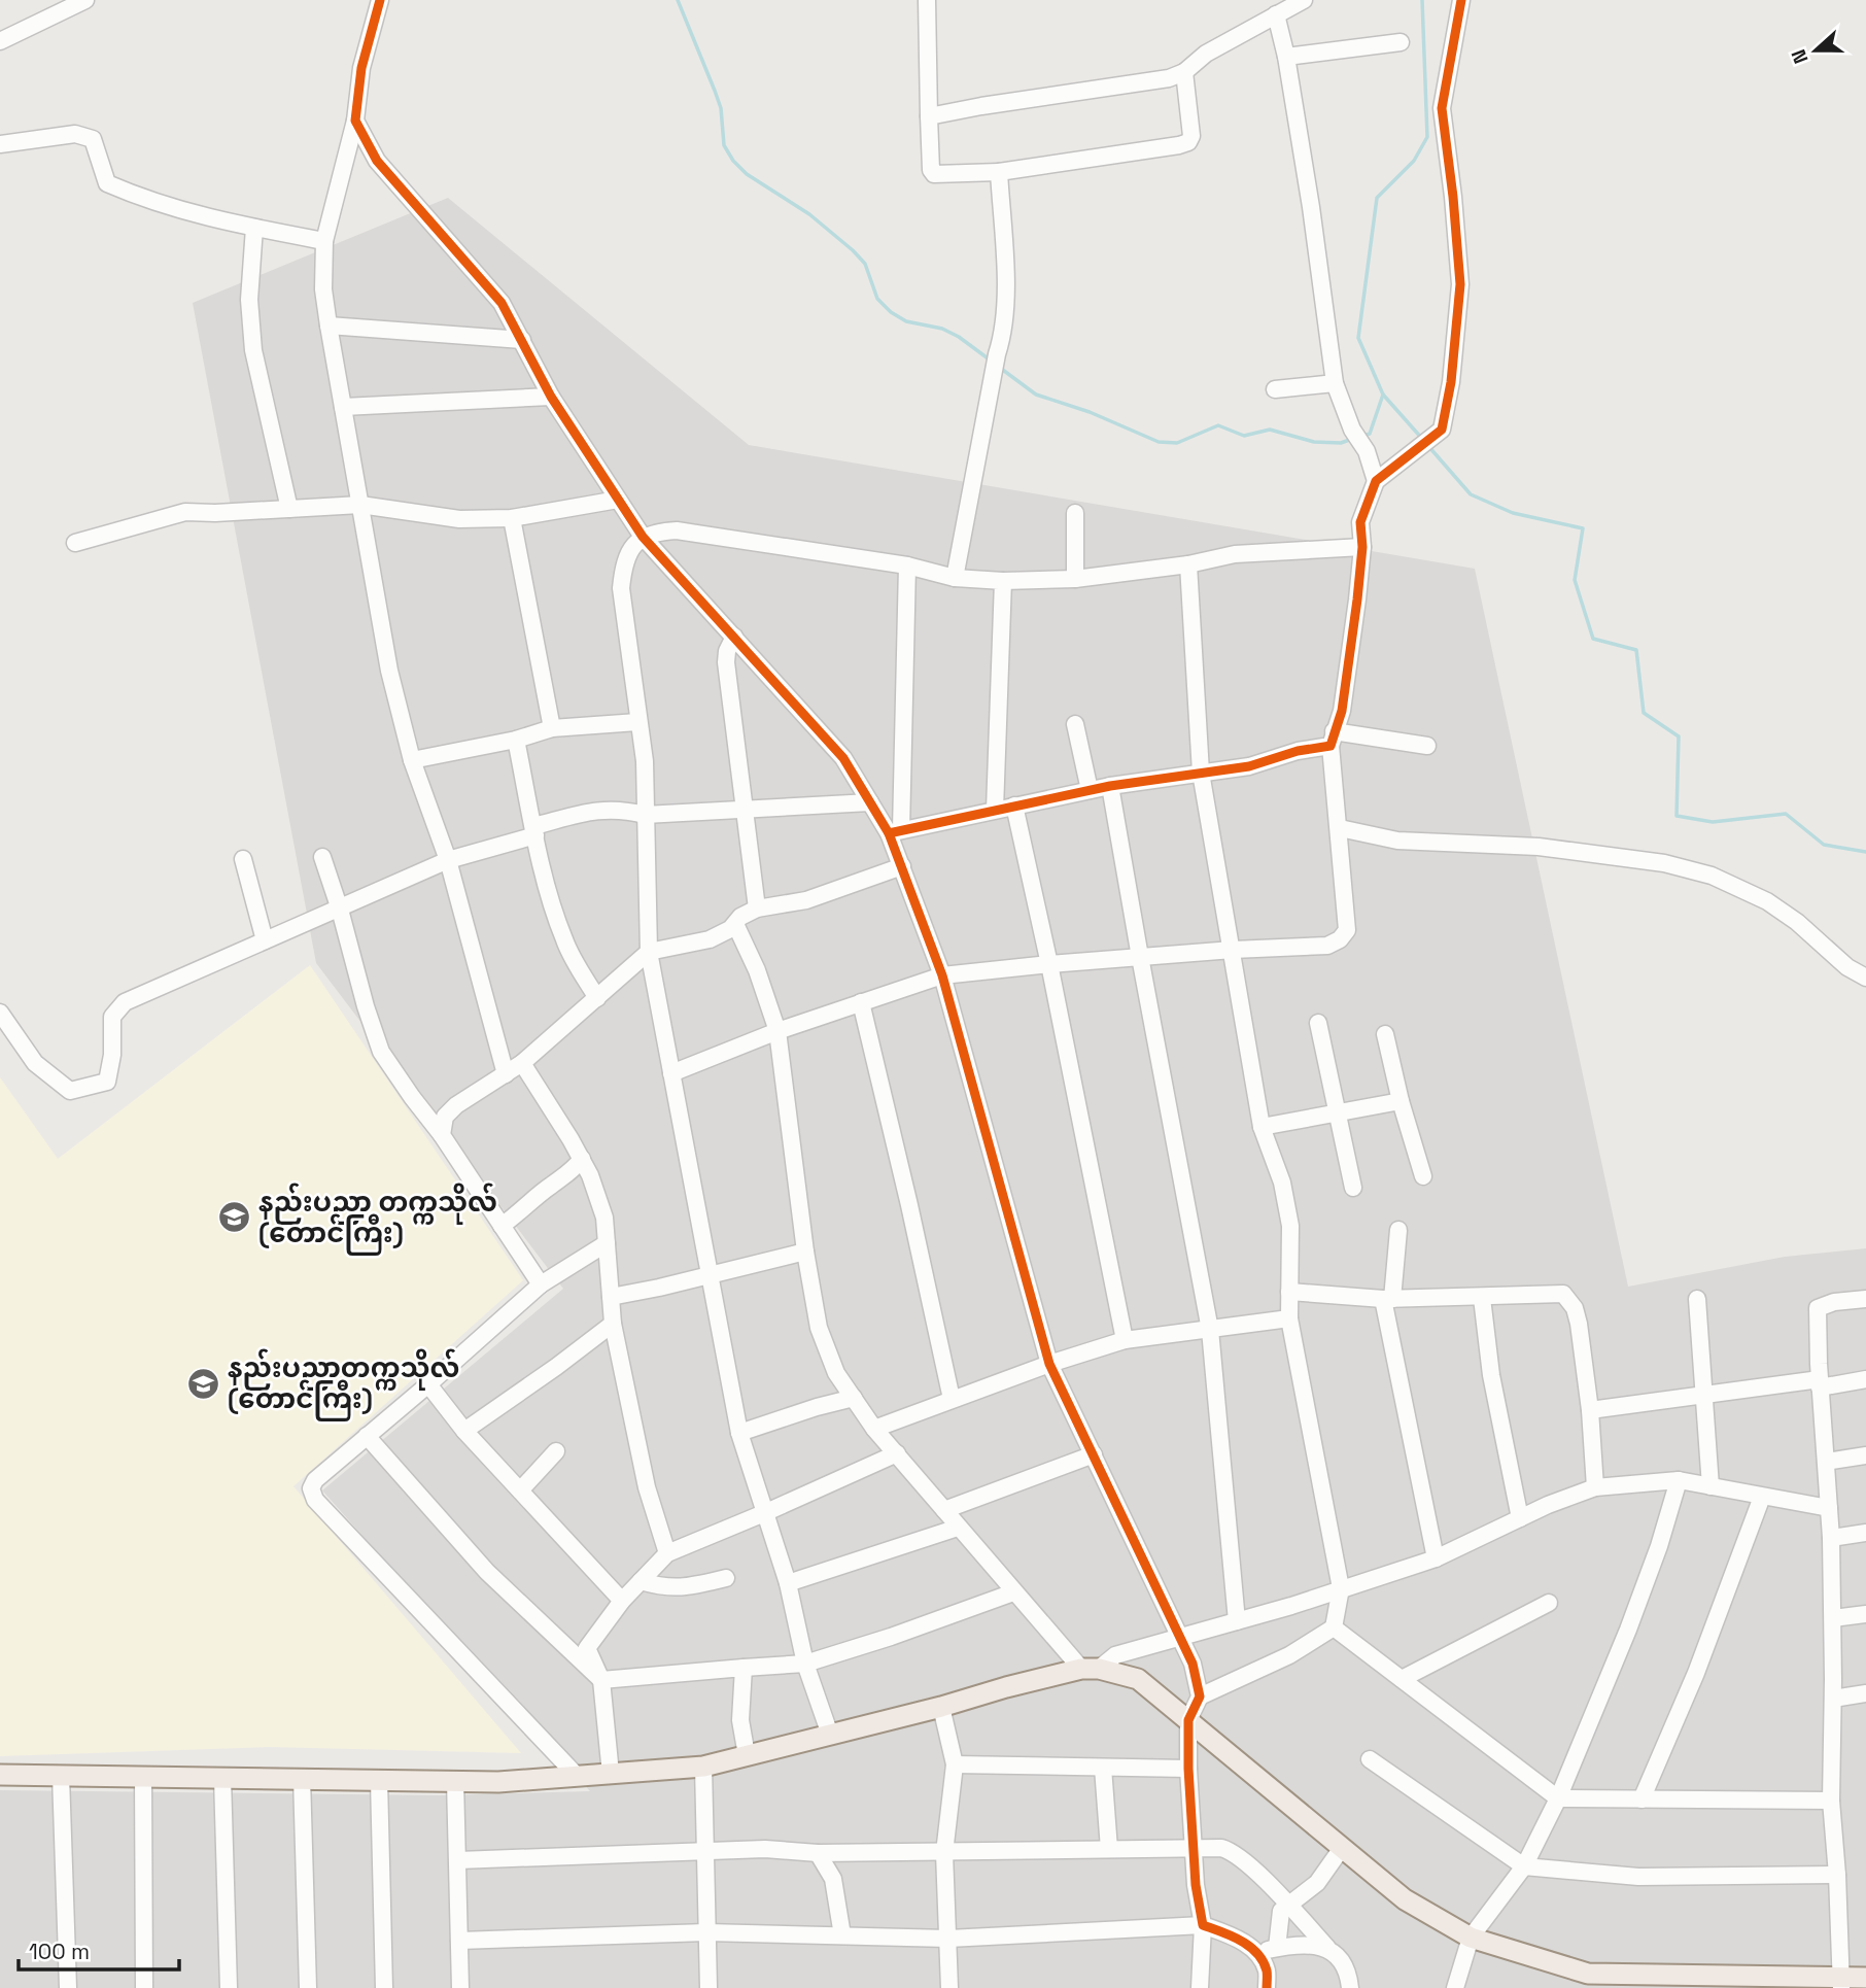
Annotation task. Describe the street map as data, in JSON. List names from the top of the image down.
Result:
{
  "places": {
    "school or university": ["နည်းပညာ တက္ကသိုလ် (တောင်ကြီး)", "နည်းပညာတက္ကသိုလ် (တောင်ကြီး)"]
  },
  "scale_bar": "100 m",
  "north": "left"
}
